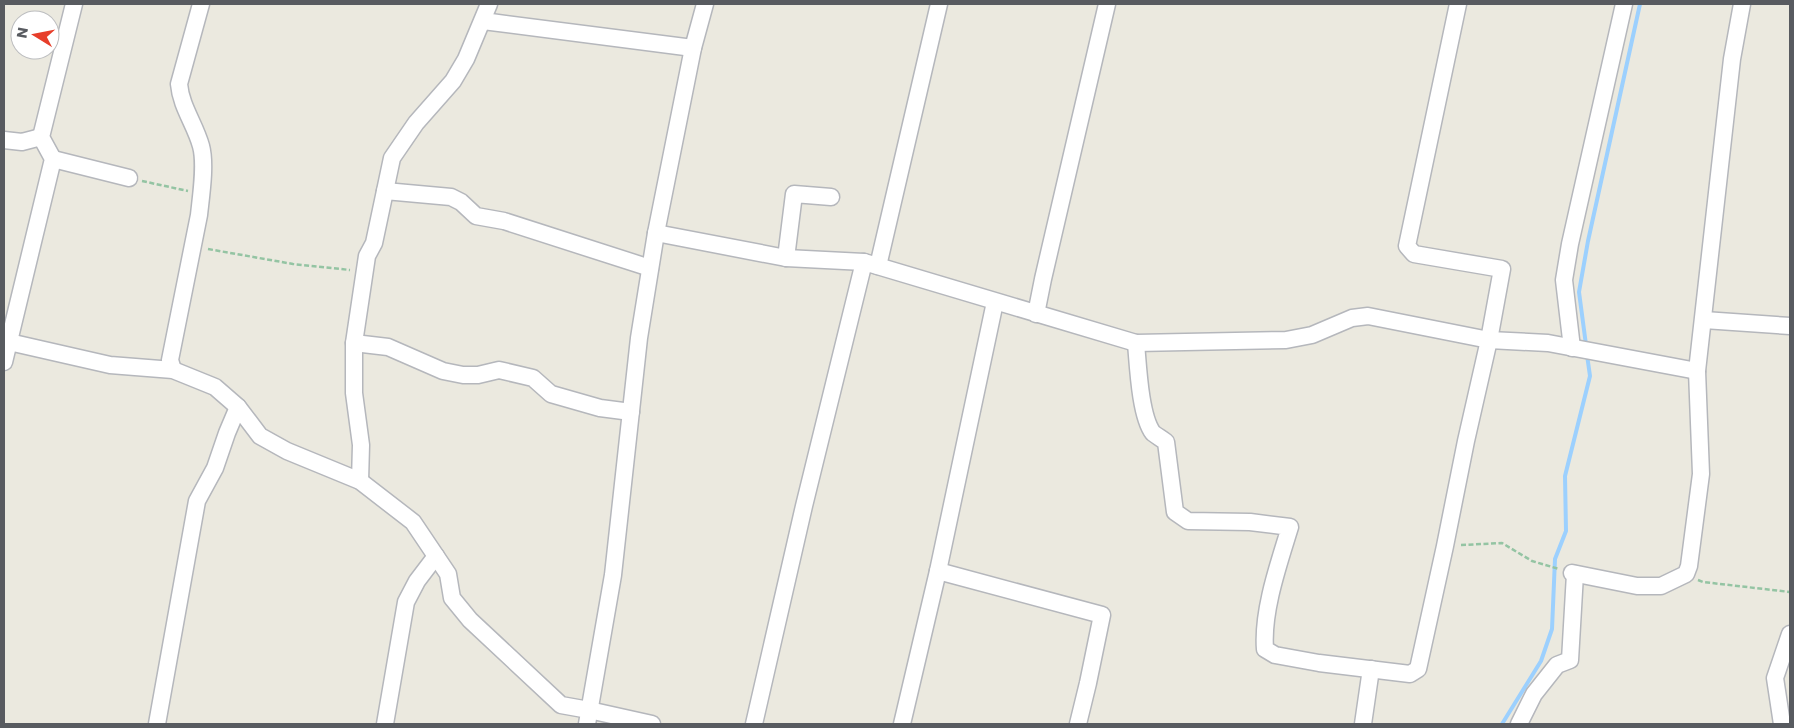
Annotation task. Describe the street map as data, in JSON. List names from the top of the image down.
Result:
{
  "north": "left"
}
